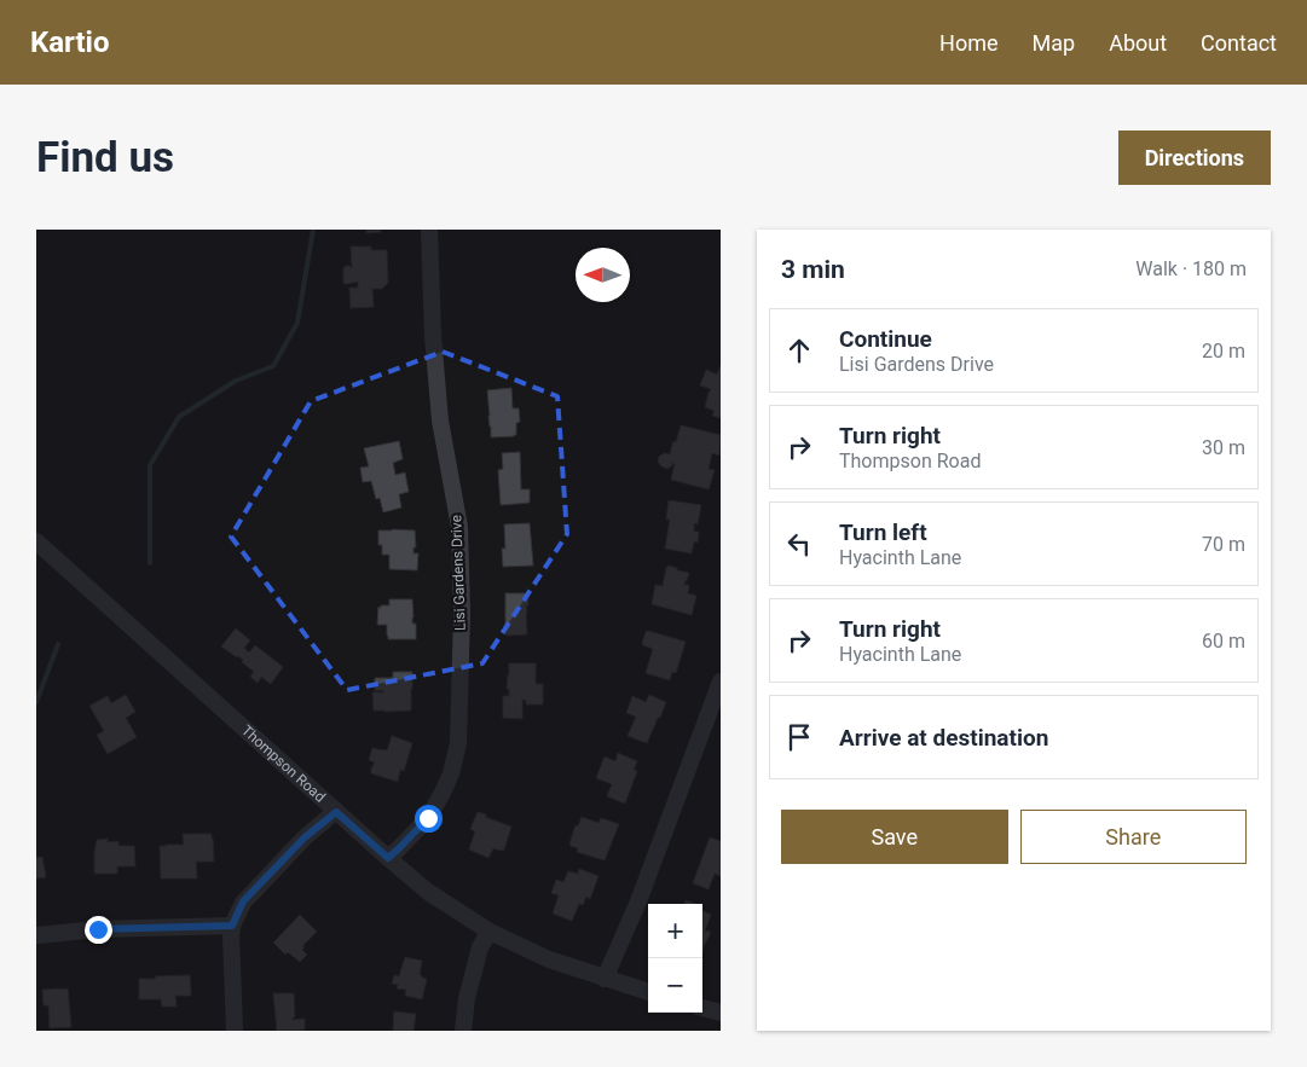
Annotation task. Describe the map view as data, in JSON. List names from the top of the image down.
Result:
{
  "streets": {
    "street": ["Lisi Gardens Drive", "Thompson Road"]
  },
  "crossings": [
    ["Lisi Gardens Drive", "Thompson Road"]
  ],
  "north": "left",
  "page": {
    "header": "Kartio",
    "nav": [
      "Home",
      "Map",
      "About",
      "Contact"
    ],
    "buttons": [
      "Directions",
      ["Save", "Share"]
    ],
    "title": "Find us",
    "heading": ["3 min", "Walk · 180 m"],
    "list": [
      ["Continue", "Lisi Gardens Drive", "20 m"],
      ["Turn right", "Thompson Road", "30 m"],
      ["Turn left", "Hyacinth Lane", "70 m"],
      ["Turn right", "Hyacinth Lane", "60 m"],
      "Arrive at destination"
    ],
    "map_buttons": ["+", "−"]
  }
}
